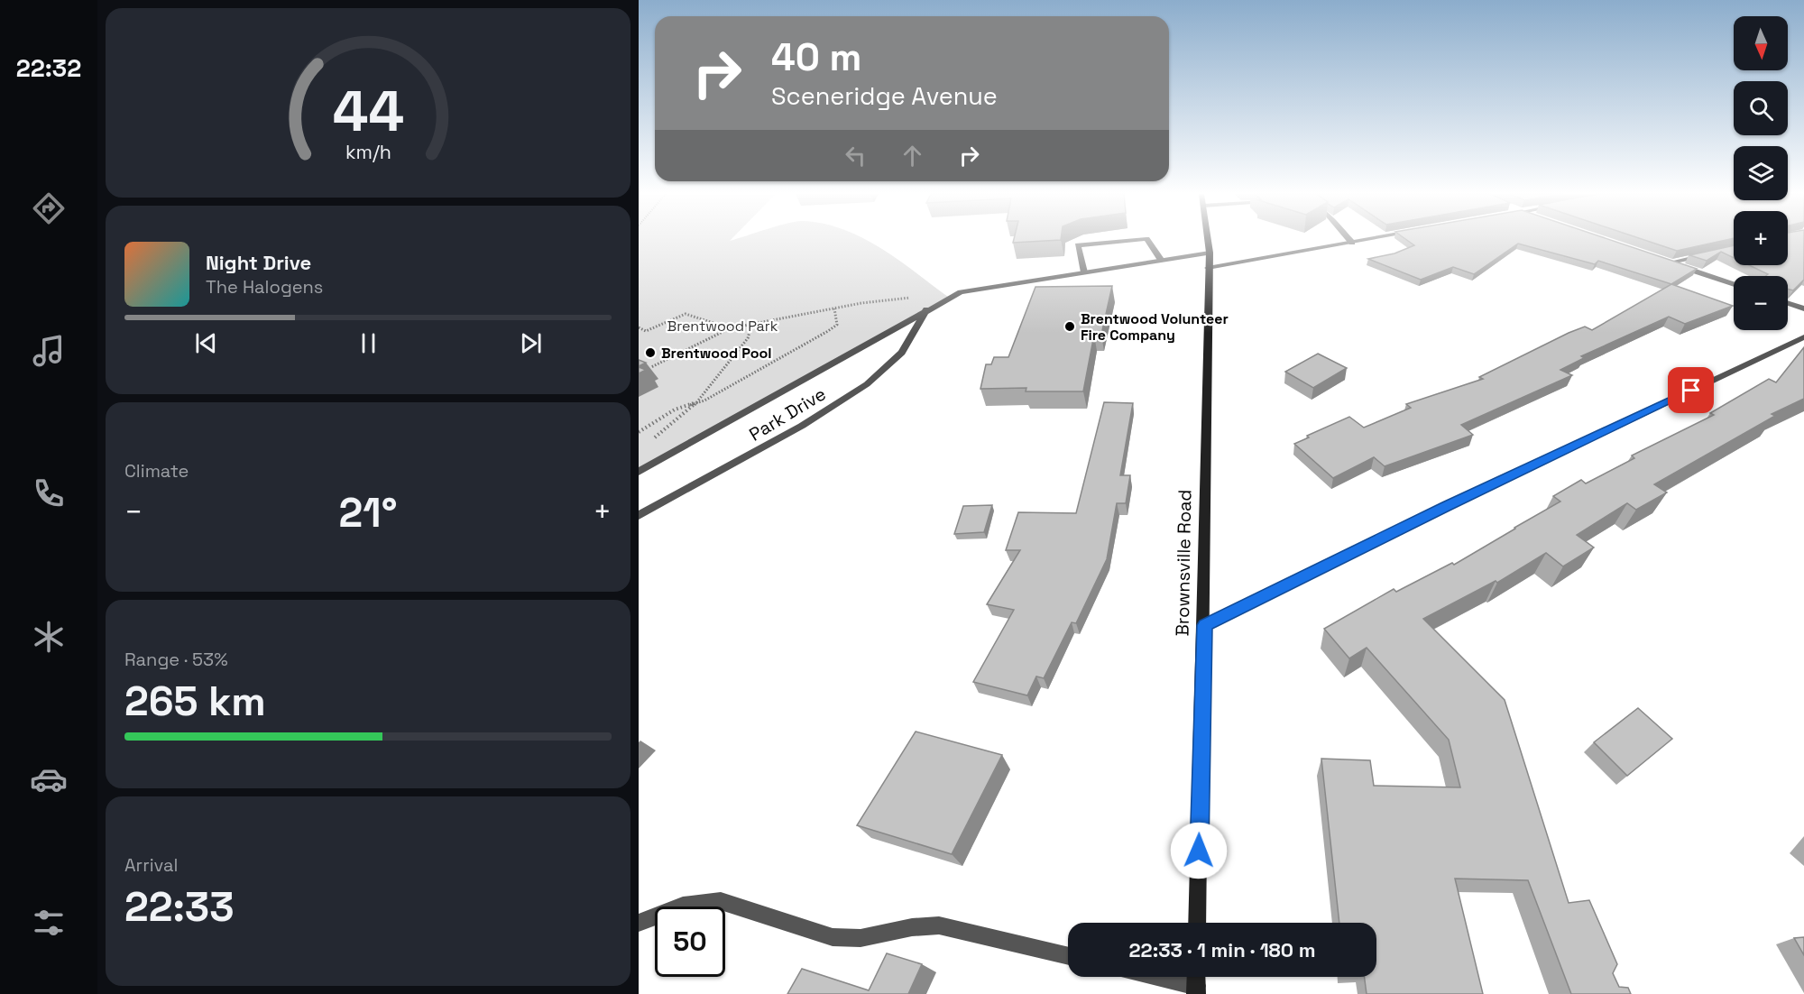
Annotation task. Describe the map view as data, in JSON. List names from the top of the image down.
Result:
{
  "streets": {
    "main road": ["Brownsville Road"],
    "street": ["Park Drive"]
  },
  "crossings": [
    ["Park Drive", "Brownsville Road"]
  ],
  "parks": ["Brentwood Park"],
  "places": ["Brentwood Volunteer Fire Company", "Brentwood Pool"],
  "north": "bottom",
  "page": {
    "tabs": "22:32",
    "map_buttons": ["+", "−"],
    "turn": ["40 m", "Sceneridge Avenue"],
    "song": ["Night Drive", "The Halogens"],
    "tile": [
      "Climate",
      ["Range · 53%", "265 km"],
      ["Arrival", "22:33"]
    ],
    "heat": ["−", "21°", "+"],
    "limit": "50",
    "trip": "22:33 · 1 min · 180 m",
    "gauge": ["44", "km/h"]
  }
}
